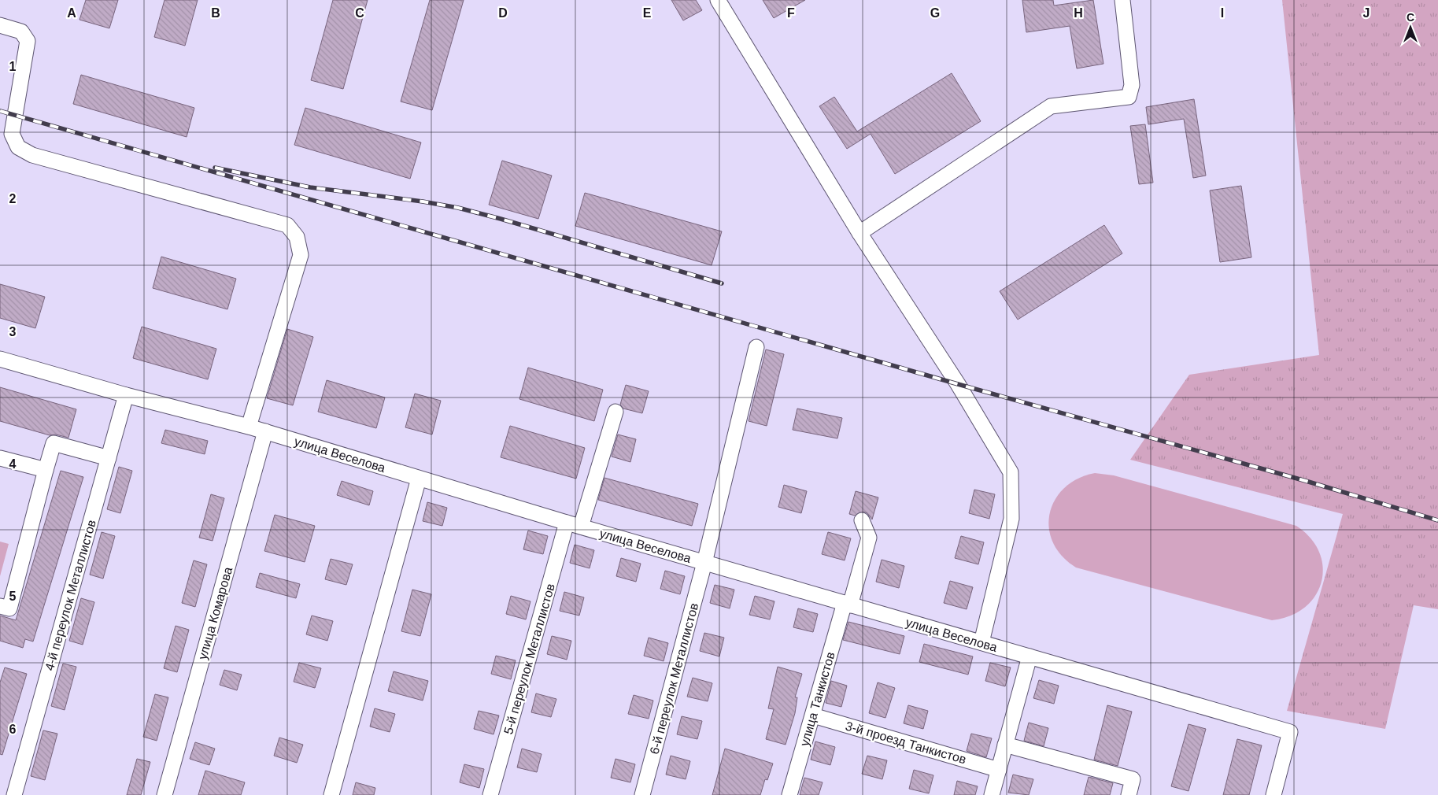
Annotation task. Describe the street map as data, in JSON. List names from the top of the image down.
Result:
{
  "streets": {
    "street": [
      "улица Веселова",
      "4-й переулок Металлистов",
      "улица Комарова",
      "5-й переулок Металлистов",
      "6-й переулок Металлистов",
      "улица Танкистов",
      "3-й проезд Танкистов"
    ]
  },
  "crossings": [
    ["улица Веселова", "4-й переулок Металлистов"],
    ["улица Веселова", "улица Комарова"],
    ["улица Веселова", "5-й переулок Металлистов"],
    ["улица Веселова", "6-й переулок Металлистов"],
    ["улица Веселова", "улица Танкистов"],
    ["улица Танкистов", "3-й проезд Танкистов"]
  ],
  "north": "top",
  "grid": {
    "columns": [
      "A",
      "B",
      "C",
      "D",
      "E",
      "F",
      "G",
      "H",
      "I",
      "J"
    ],
    "rows": [
      "1",
      "2",
      "3",
      "4",
      "5",
      "6"
    ]
  }
}
